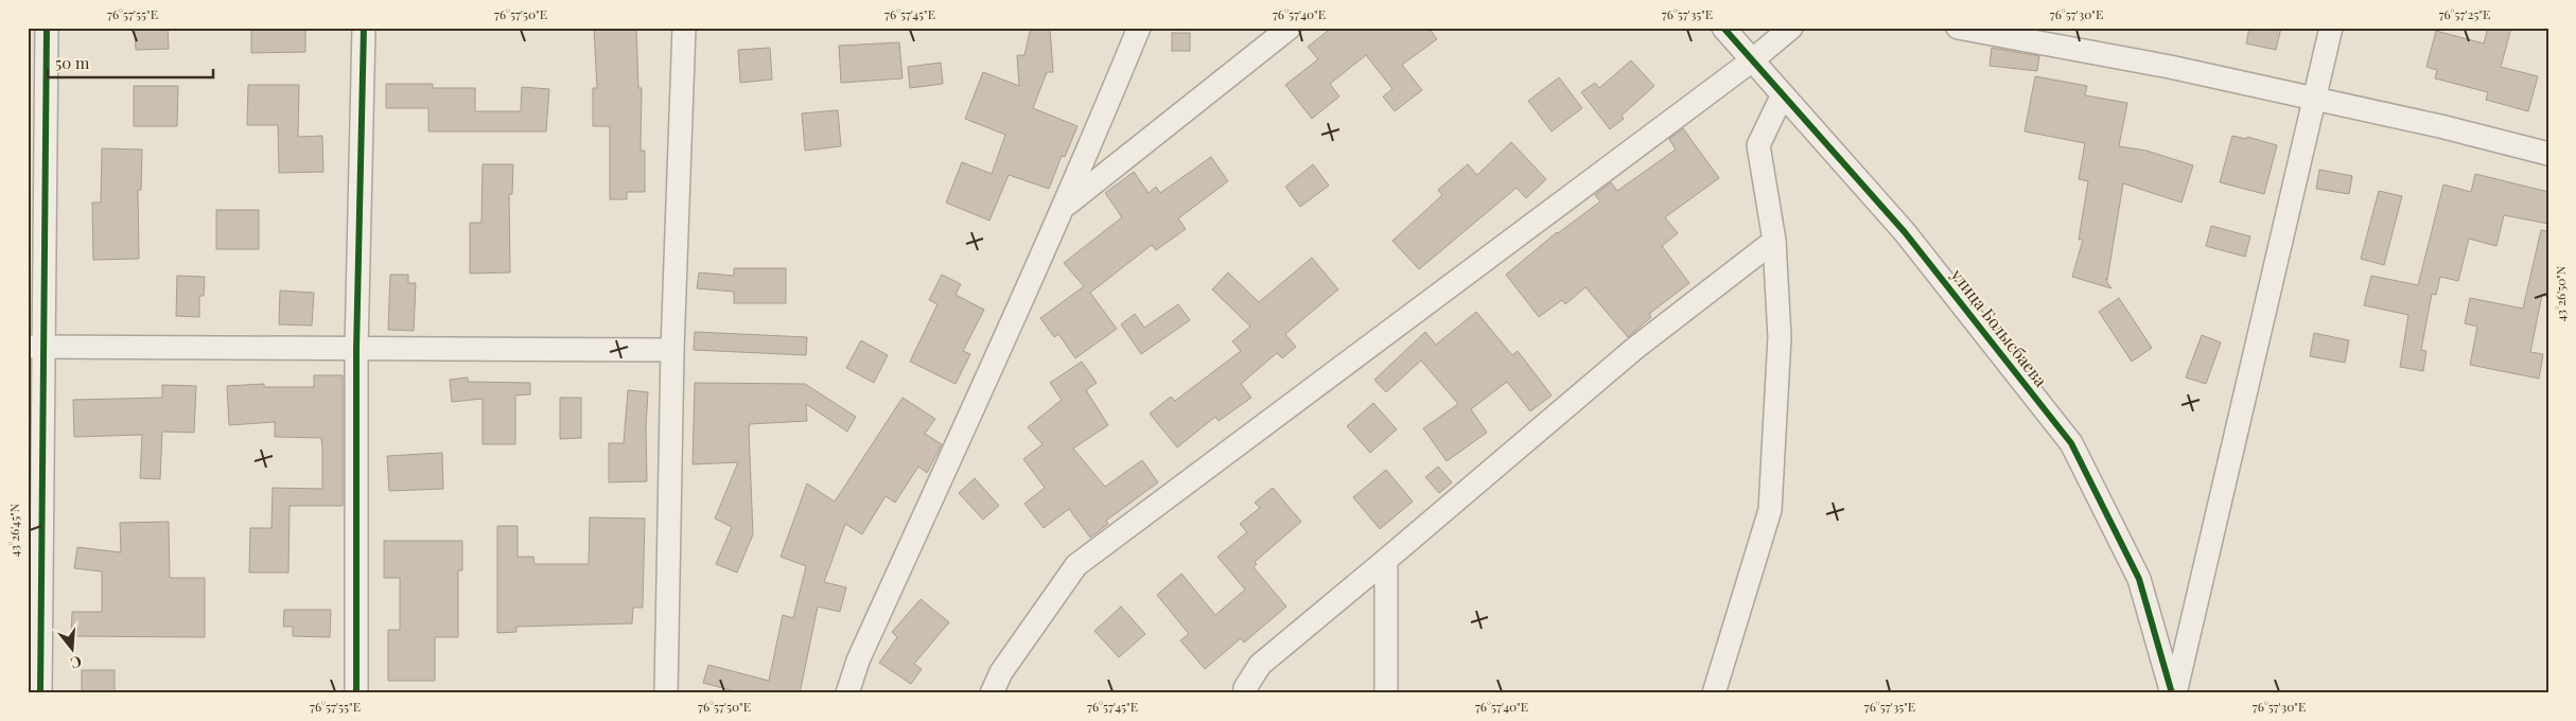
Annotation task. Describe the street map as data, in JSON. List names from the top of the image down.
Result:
{
  "streets": {
    "street": ["улица Болысбаева"]
  },
  "scale_bar": "50 m",
  "north": "bottom",
  "coordinates": [
    "76°57'55\"E",
    "76°57'50\"E",
    "76°57'45\"E",
    "76°57'40\"E",
    "76°57'35\"E",
    "76°57'30\"E",
    "76°57'25\"E",
    "43°26'50\"N",
    "43°26'45\"N"
  ]
}
